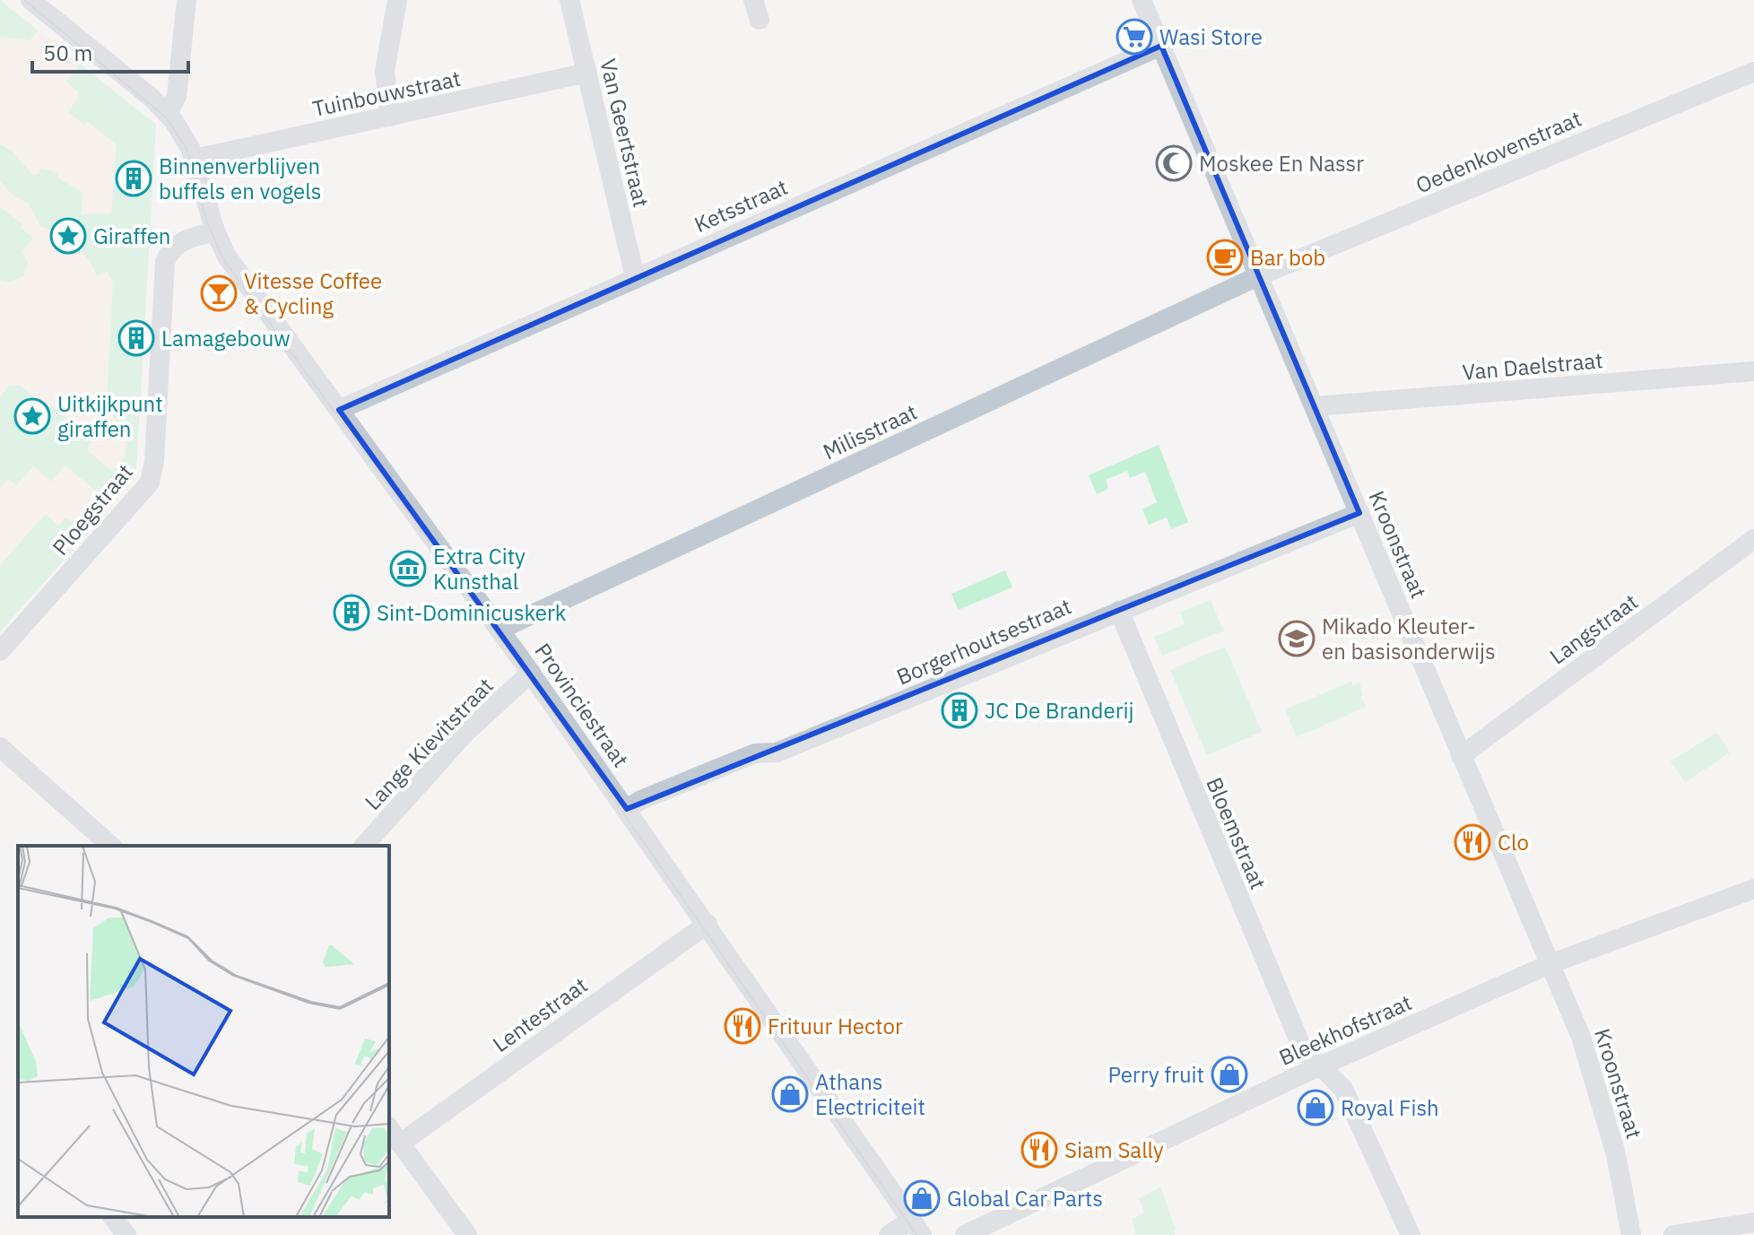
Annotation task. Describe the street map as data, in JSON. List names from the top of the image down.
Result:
{
  "streets": {
    "street": [
      "Tuinbouwstraat",
      "Van Geertstraat",
      "Oedenkovenstraat",
      "Ketsstraat",
      "Van Daelstraat",
      "Milisstraat",
      "Ploegstraat",
      "Kroonstraat",
      "Langstraat",
      "Borgerhoutsestraat",
      "Provinciestraat",
      "Lange Kievitstraat",
      "Bloemstraat",
      "Lentestraat",
      "Bleekhofstraat"
    ]
  },
  "crossings": [
    ["Tuinbouwstraat", "Van Geertstraat"],
    ["Tuinbouwstraat", "Provinciestraat"],
    ["Van Geertstraat", "Ketsstraat"],
    ["Oedenkovenstraat", "Milisstraat"],
    ["Oedenkovenstraat", "Kroonstraat"],
    ["Ketsstraat", "Kroonstraat"],
    ["Ketsstraat", "Provinciestraat"],
    ["Van Daelstraat", "Kroonstraat"],
    ["Milisstraat", "Kroonstraat"],
    ["Milisstraat", "Provinciestraat"],
    ["Ploegstraat", "Provinciestraat"],
    ["Kroonstraat", "Langstraat"],
    ["Kroonstraat", "Borgerhoutsestraat"],
    ["Kroonstraat", "Bleekhofstraat"],
    ["Borgerhoutsestraat", "Provinciestraat"],
    ["Borgerhoutsestraat", "Bloemstraat"],
    ["Provinciestraat", "Lange Kievitstraat"],
    ["Provinciestraat", "Lentestraat"],
    ["Bloemstraat", "Bleekhofstraat"]
  ],
  "places": {
    "supermarket": ["Wasi Store"],
    "mosque": ["Moskee En Nassr"],
    "building": [
      "Binnenverblijven buffels en vogels",
      "Lamagebouw",
      "Sint-Dominicuskerk",
      "JC De Branderij"
    ],
    "place": ["Giraffen", "Uitkijkpunt giraffen"],
    "cafe": ["Bar bob"],
    "bar": ["Vitesse Coffee & Cycling"],
    "museum": ["Extra City Kunsthal"],
    "school or university": ["Mikado Kleuter- en basisonderwijs"],
    "restaurant": ["Clo", "Frituur Hector", "Siam Sally"],
    "shop": [
      "Perry fruit",
      "Athans Electriciteit",
      "Royal Fish",
      "Global Car Parts"
    ]
  },
  "scale_bar": "50 m"
}
